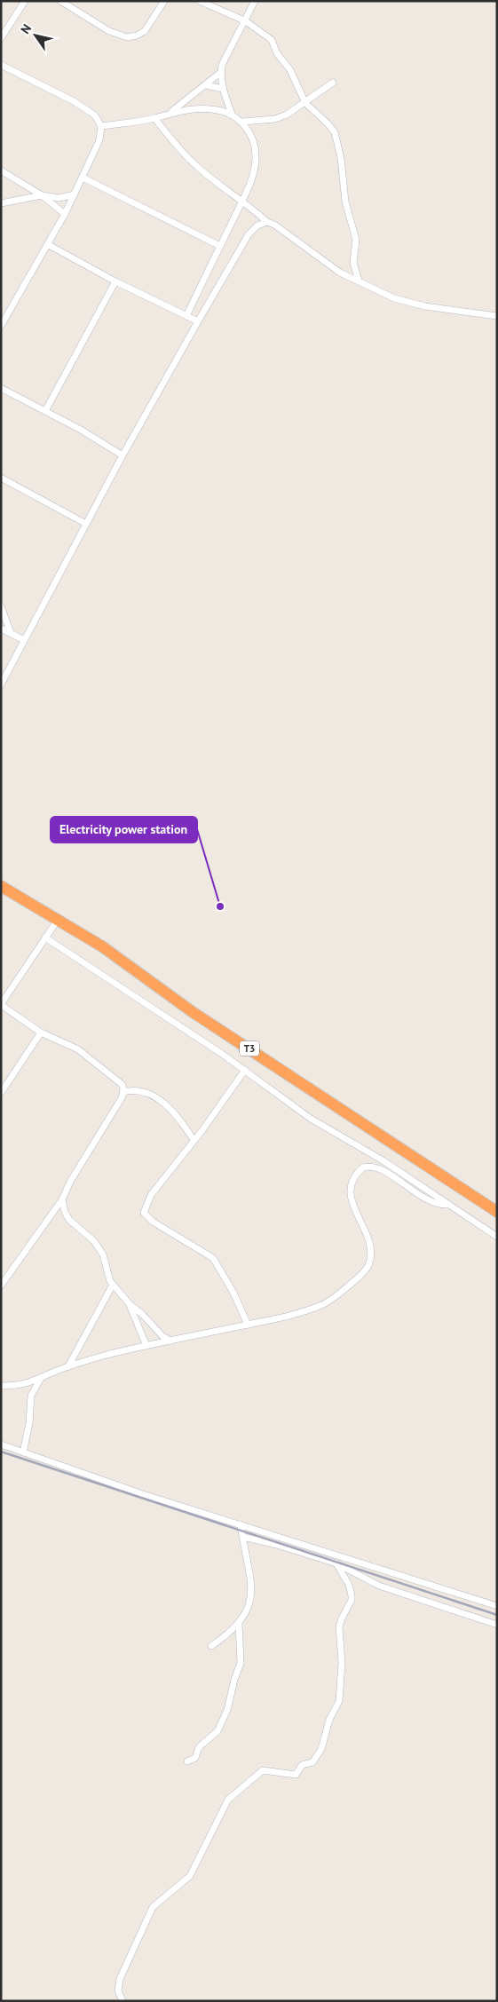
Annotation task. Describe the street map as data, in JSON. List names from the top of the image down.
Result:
{
  "streets": {
    "highway": ["T3"]
  },
  "places": ["Electricity power station"],
  "north": "top left"
}
